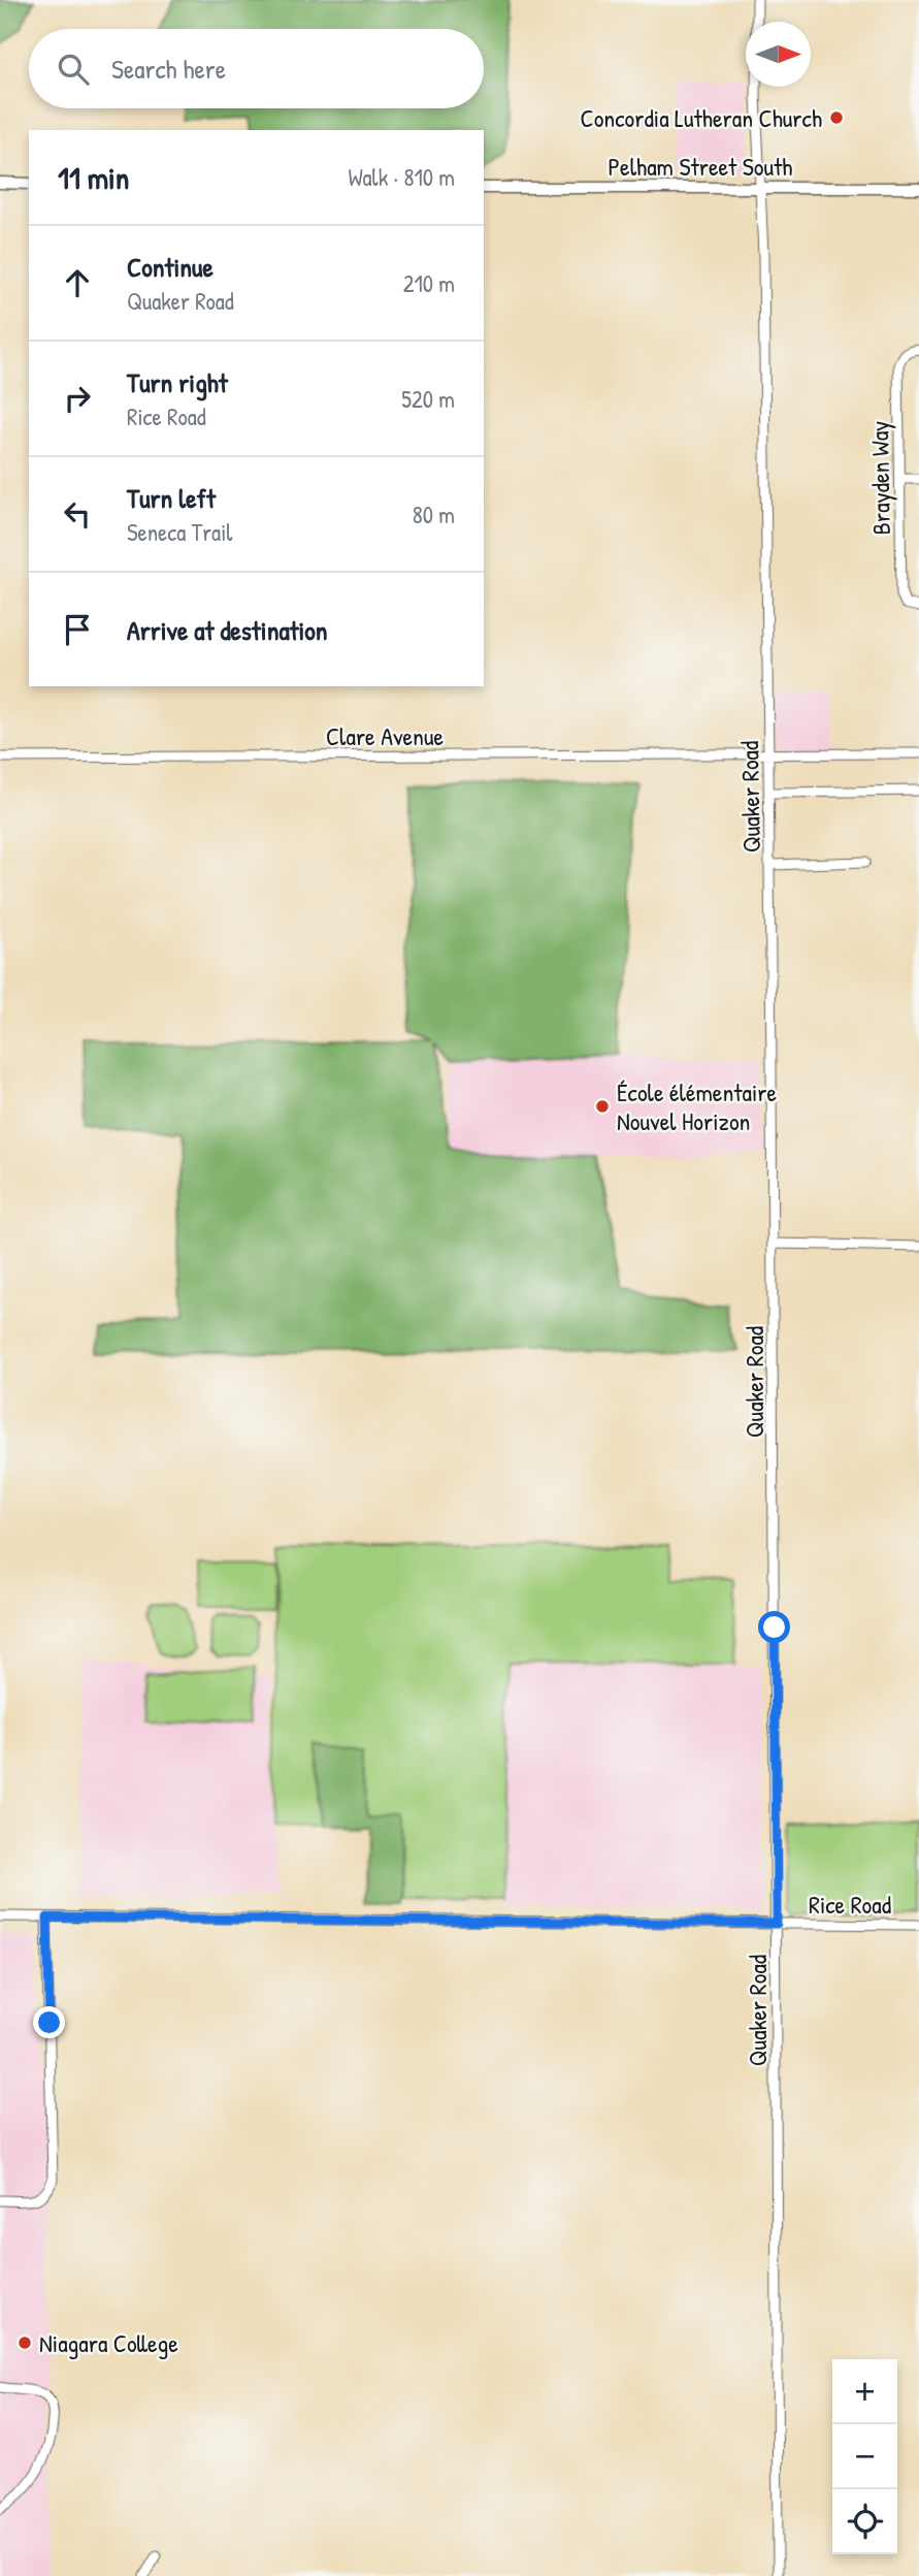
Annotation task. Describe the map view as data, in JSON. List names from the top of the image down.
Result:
{
  "streets": {
    "main road": ["Pelham Street South"],
    "street": [
      "Brayden Way",
      "Clare Avenue",
      "Quaker Road",
      "Rice Road"
    ]
  },
  "crossings": [
    ["Pelham Street South", "Quaker Road"],
    ["Clare Avenue", "Quaker Road"],
    ["Quaker Road", "Rice Road"]
  ],
  "places": ["Concordia Lutheran Church", "École élémentaire Nouvel Horizon", "Niagara College"],
  "north": "right",
  "page": {
    "search": "Search here",
    "heading": ["11 min", "Walk · 810 m"],
    "list": [
      ["Continue", "Quaker Road", "210 m"],
      ["Turn right", "Rice Road", "520 m"],
      ["Turn left", "Seneca Trail", "80 m"],
      "Arrive at destination"
    ],
    "map_buttons": ["+", "−"]
  }
}
